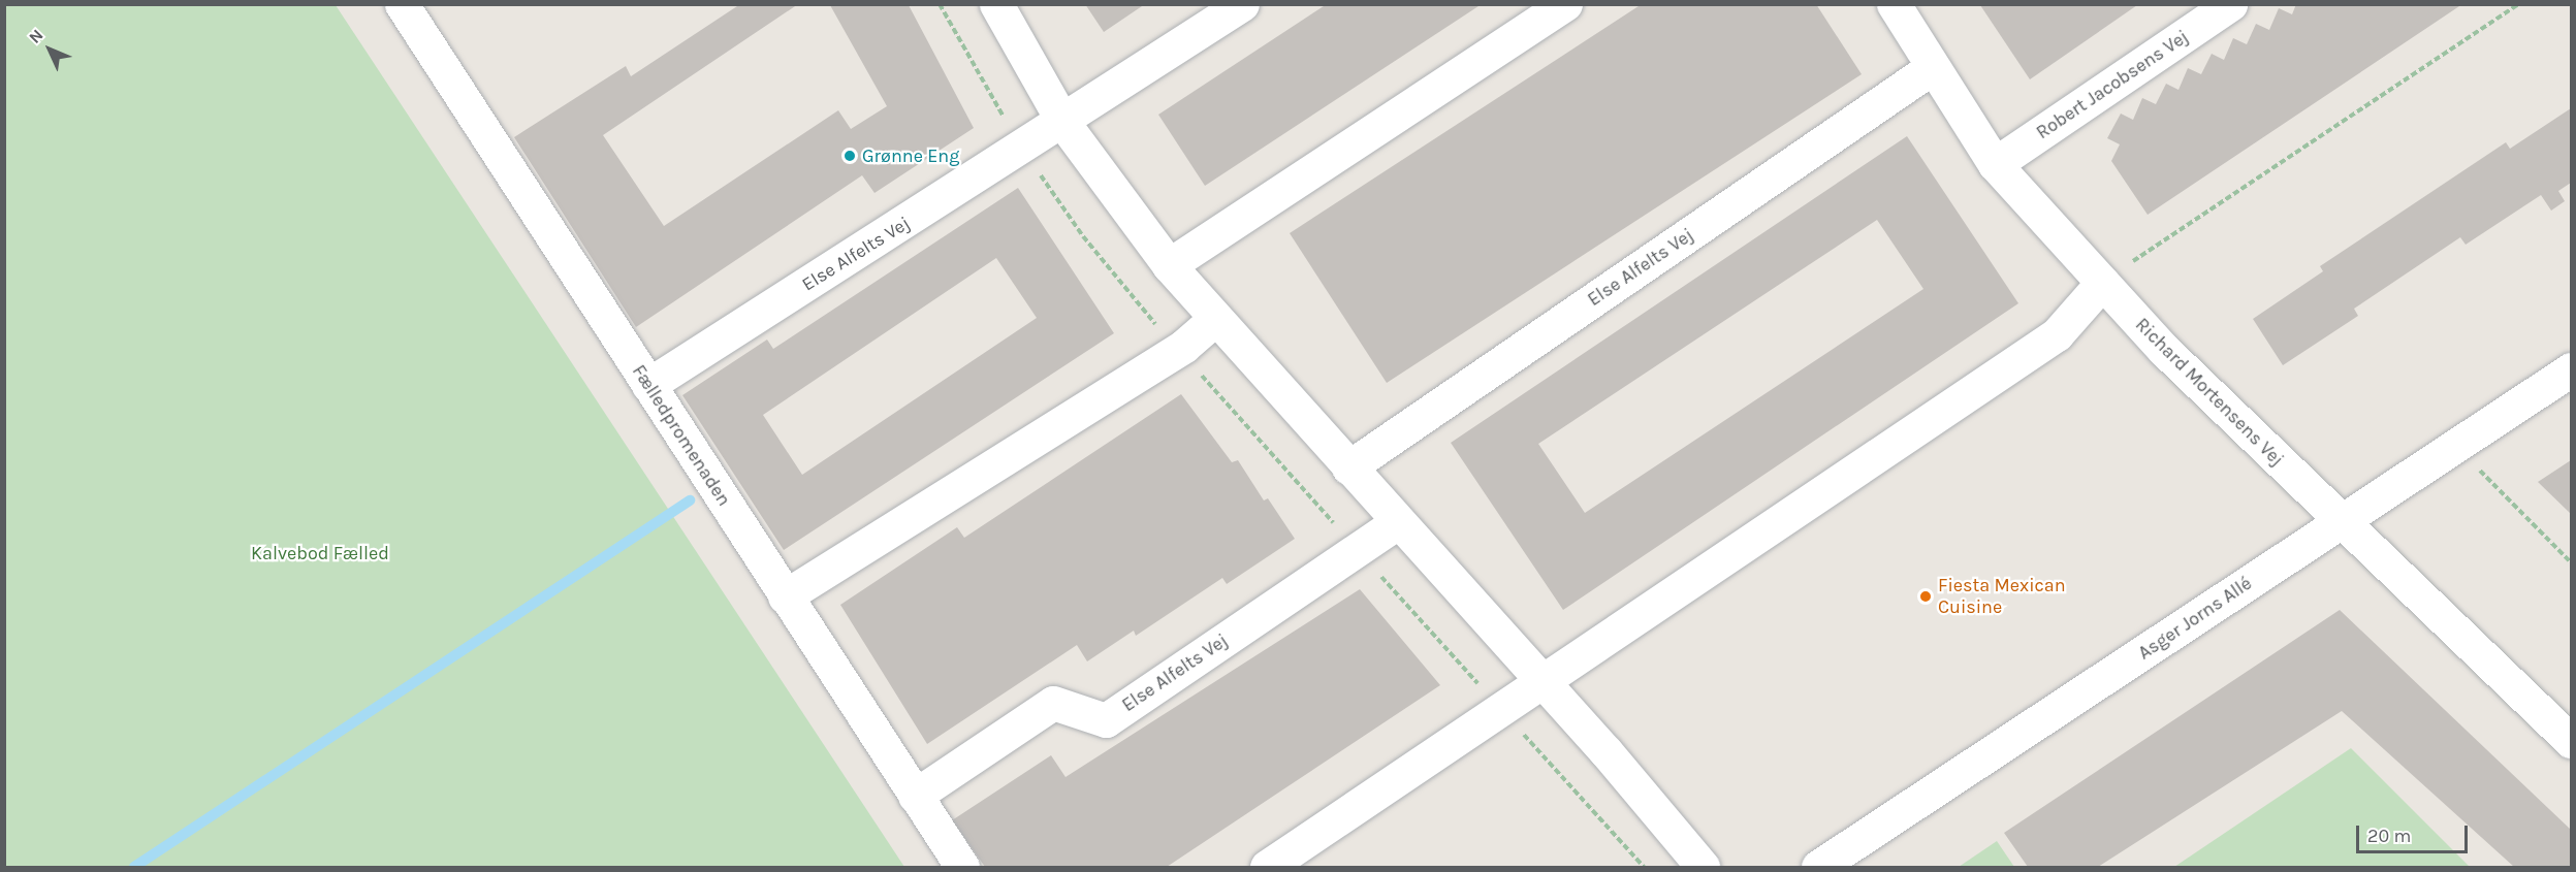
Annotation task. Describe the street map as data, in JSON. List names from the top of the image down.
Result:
{
  "streets": {
    "street": [
      "Robert Jacobsens Vej",
      "Else Alfelts Vej",
      "Richard Mortensens Vej",
      "Fælledpromenaden",
      "Asger Jorns Allé"
    ]
  },
  "crossings": [
    ["Robert Jacobsens Vej", "Richard Mortensens Vej"],
    ["Else Alfelts Vej", "Richard Mortensens Vej"],
    ["Else Alfelts Vej", "Fælledpromenaden"],
    ["Richard Mortensens Vej", "Asger Jorns Allé"]
  ],
  "parks": ["Kalvebod Fælled"],
  "places": ["Grønne Eng", "Fiesta Mexican Cuisine"],
  "scale_bar": "20 m",
  "north": "top left"
}
